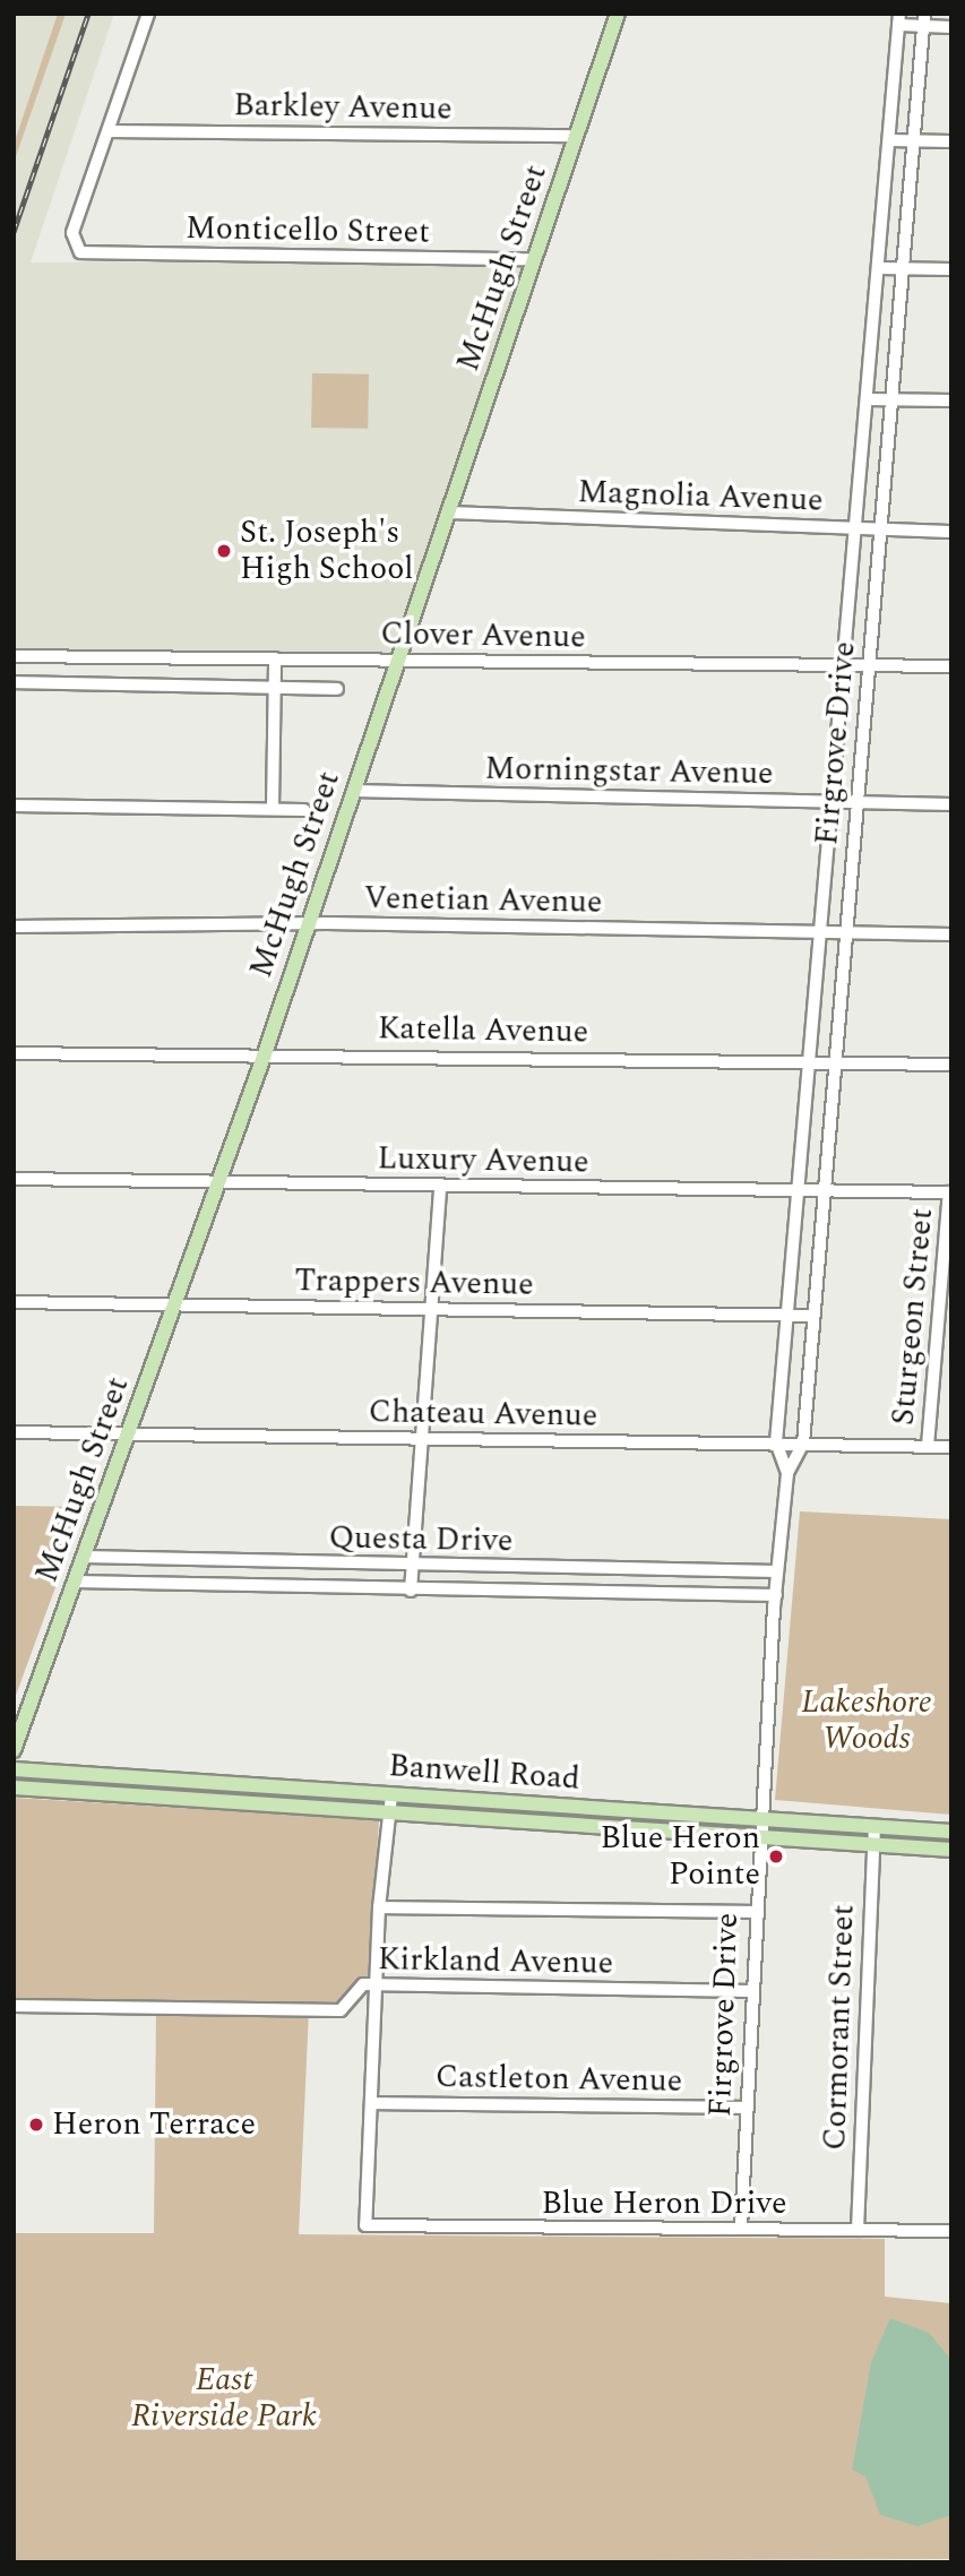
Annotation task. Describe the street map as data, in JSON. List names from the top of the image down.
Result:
{
  "streets": {
    "main road": ["McHugh Street", "Banwell Road"],
    "street": [
      "Barkley Avenue",
      "Monticello Street",
      "Magnolia Avenue",
      "Clover Avenue",
      "Firgrove Drive",
      "Morningstar Avenue",
      "Venetian Avenue",
      "Katella Avenue",
      "Luxury Avenue",
      "Trappers Avenue",
      "Sturgeon Street",
      "Chateau Avenue",
      "Questa Drive",
      "Kirkland Avenue",
      "Cormorant Street",
      "Castleton Avenue",
      "Blue Heron Drive"
    ]
  },
  "crossings": [
    ["Barkley Avenue", "Monticello Street"],
    ["Barkley Avenue", "McHugh Street"],
    ["Monticello Street", "McHugh Street"],
    ["McHugh Street", "Magnolia Avenue"],
    ["McHugh Street", "Clover Avenue"],
    ["McHugh Street", "Morningstar Avenue"],
    ["McHugh Street", "Venetian Avenue"],
    ["McHugh Street", "Katella Avenue"],
    ["McHugh Street", "Luxury Avenue"],
    ["McHugh Street", "Trappers Avenue"],
    ["McHugh Street", "Chateau Avenue"],
    ["McHugh Street", "Questa Drive"],
    ["Magnolia Avenue", "Firgrove Drive"],
    ["Clover Avenue", "Firgrove Drive"],
    ["Firgrove Drive", "Morningstar Avenue"],
    ["Firgrove Drive", "Venetian Avenue"],
    ["Firgrove Drive", "Katella Avenue"],
    ["Firgrove Drive", "Luxury Avenue"],
    ["Firgrove Drive", "Trappers Avenue"],
    ["Firgrove Drive", "Chateau Avenue"],
    ["Firgrove Drive", "Questa Drive"],
    ["Firgrove Drive", "Banwell Road"],
    ["Firgrove Drive", "Kirkland Avenue"],
    ["Firgrove Drive", "Castleton Avenue"],
    ["Firgrove Drive", "Blue Heron Drive"],
    ["Luxury Avenue", "Sturgeon Street"],
    ["Sturgeon Street", "Chateau Avenue"],
    ["Banwell Road", "Cormorant Street"],
    ["Cormorant Street", "Blue Heron Drive"],
    ["Castleton Avenue", "Blue Heron Drive"]
  ],
  "parks": ["Lakeshore Woods", "East Riverside Park"],
  "places": ["St. Joseph's High School", "Blue Heron Pointe", "Heron Terrace"]
}
